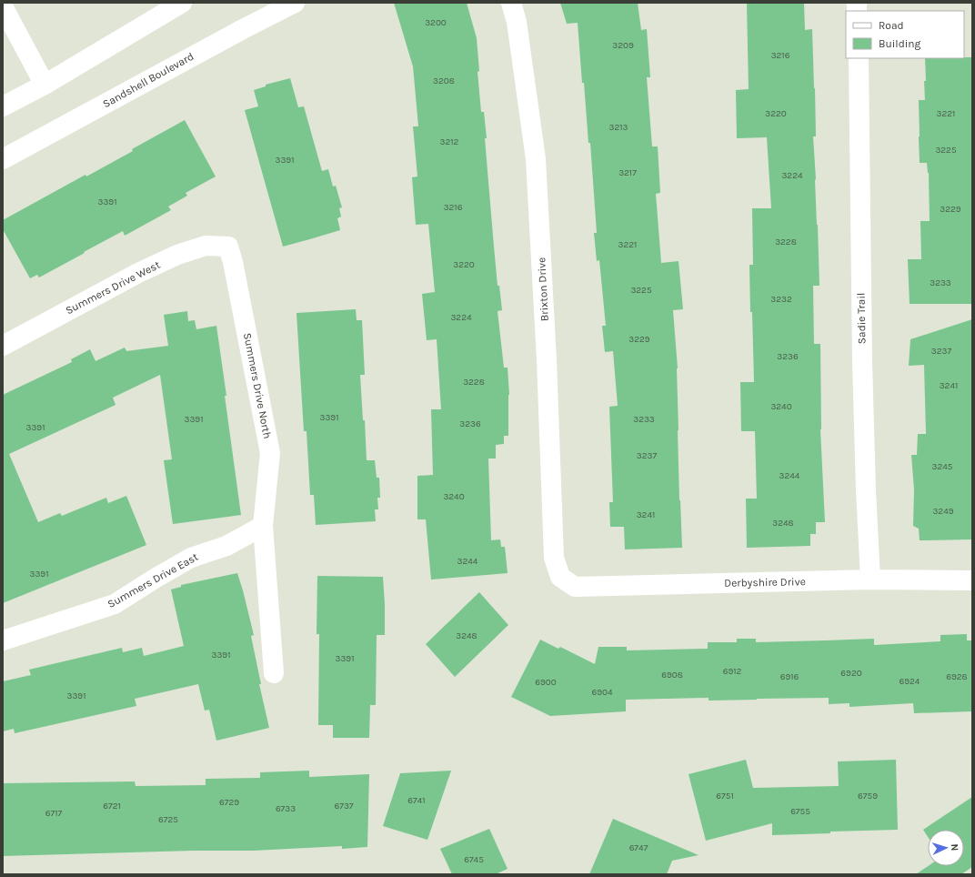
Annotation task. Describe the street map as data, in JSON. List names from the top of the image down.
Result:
{
  "streets": {
    "street": [
      "Sandshell Boulevard",
      "Summers Drive West",
      "Brixton Drive",
      "Sadie Trail",
      "Summers Drive North",
      "Summers Drive East",
      "Derbyshire Drive"
    ]
  },
  "crossings": [
    ["Summers Drive West", "Summers Drive North"],
    ["Brixton Drive", "Derbyshire Drive"],
    ["Sadie Trail", "Derbyshire Drive"],
    ["Summers Drive North", "Summers Drive East"]
  ],
  "house_numbers": [
    "3200",
    "3209",
    "3216",
    "3208",
    "3220",
    "3221",
    "3213",
    "3212",
    "3225",
    "3391",
    "3217",
    "3224",
    "3391",
    "3216",
    "3229",
    "3228",
    "3221",
    "3220",
    "3233",
    "3225",
    "3232",
    "3224",
    "3229",
    "3237",
    "3236",
    "3228",
    "3241",
    "3240",
    "3391",
    "3391",
    "3233",
    "3236",
    "3391",
    "3237",
    "3245",
    "3244",
    "3240",
    "3249",
    "3241",
    "3248",
    "3244",
    "3391",
    "3248",
    "3391",
    "3391",
    "6912",
    "6920",
    "6908",
    "6916",
    "6928",
    "6924",
    "6900",
    "6904",
    "3391",
    "6751",
    "6759",
    "6741",
    "6729",
    "6721",
    "6737",
    "6733",
    "6755",
    "6717",
    "6725",
    "6747",
    "6745"
  ],
  "legend": ["Road", "Building"],
  "north": "right"
}
